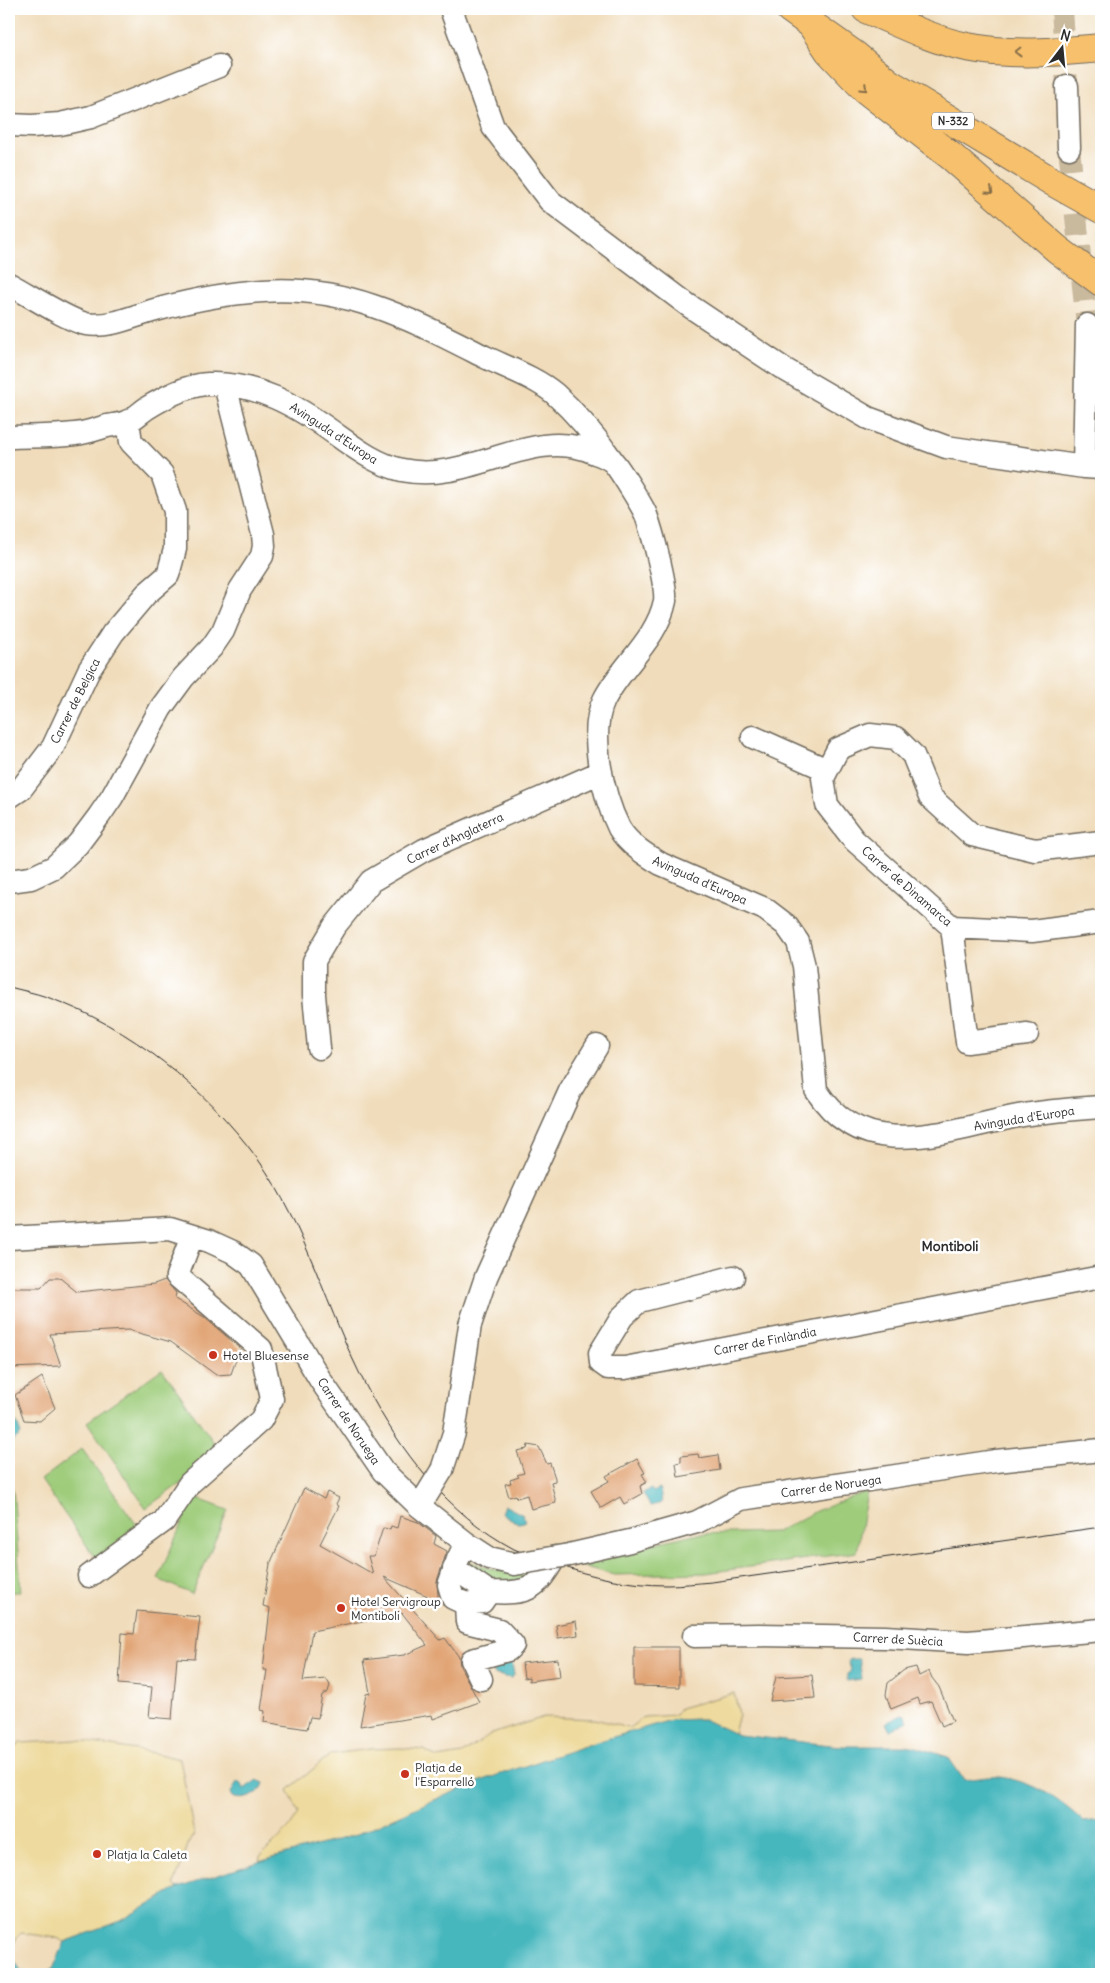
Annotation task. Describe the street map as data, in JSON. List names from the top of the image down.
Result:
{
  "streets": {
    "highway": ["N-332"],
    "street": [
      "Avinguda d'Europa",
      "Carrer de Belgica",
      "Carrer d'Anglaterra",
      "Carrer de Dinamarca",
      "Carrer de Finlàndia",
      "Carrer de Noruega",
      "Carrer de Suècia"
    ]
  },
  "crossings": [
    ["Avinguda d'Europa", "Carrer de Belgica"],
    ["Avinguda d'Europa", "Carrer d'Anglaterra"]
  ],
  "districts": ["Montiboli"],
  "places": [
    "Hotel Bluesense",
    "Hotel Servigroup Montiboli",
    "Platja de l'Esparrelló",
    "Platja la Caleta"
  ],
  "north": "top"
}
